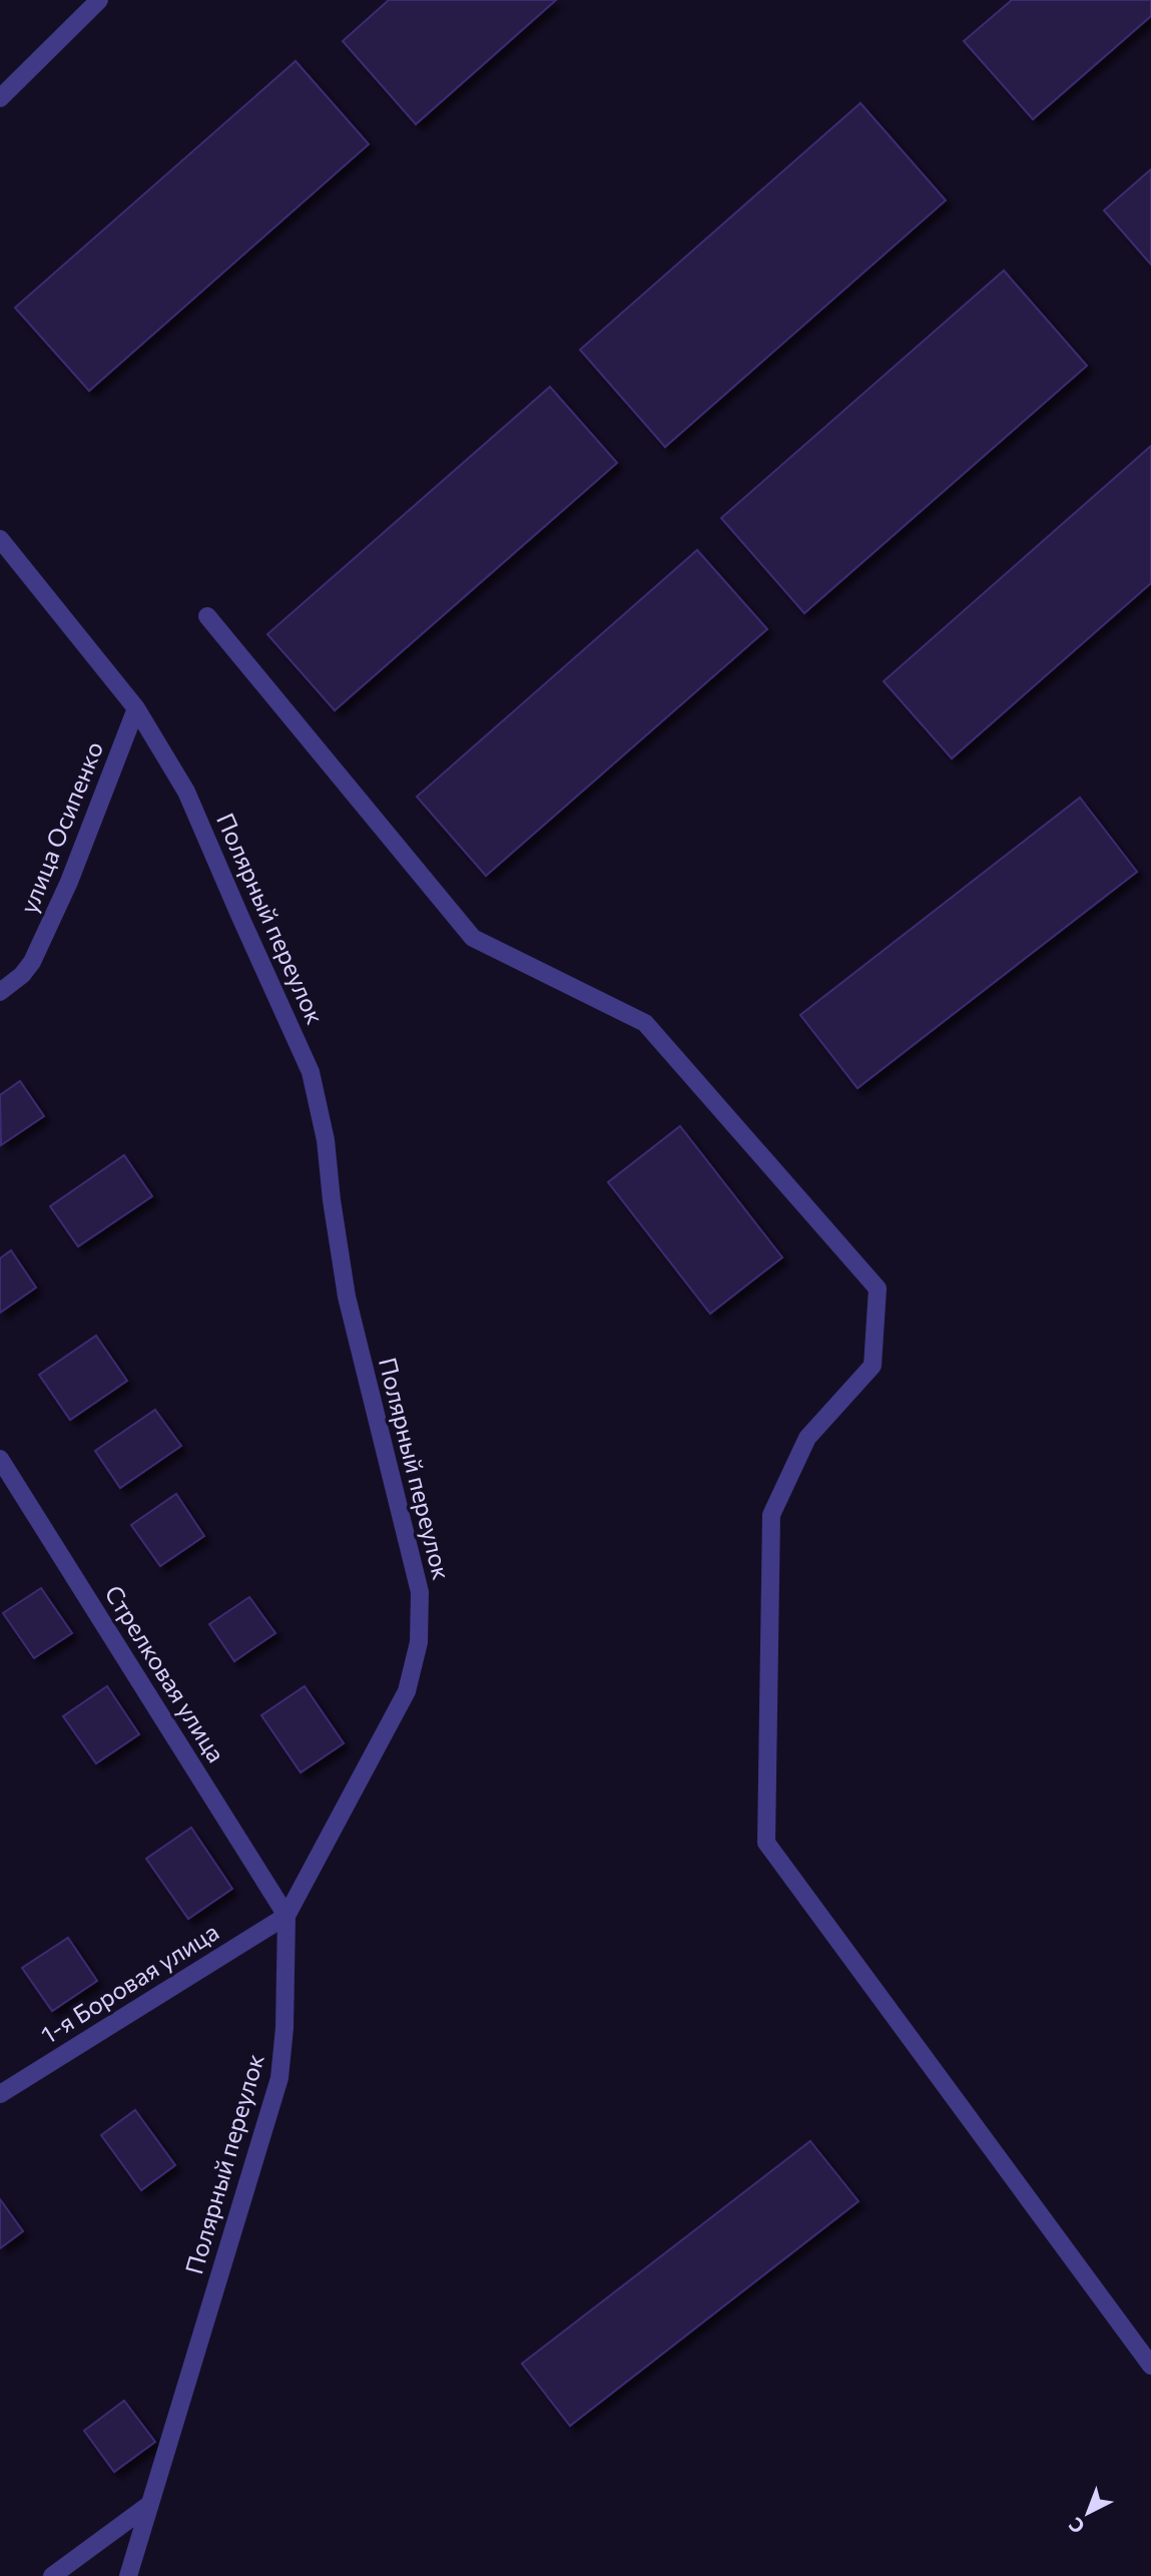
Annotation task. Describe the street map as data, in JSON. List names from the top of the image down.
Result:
{
  "streets": {
    "street": [
      "улица Осипенко",
      "Полярный переулок",
      "Стрелковая улица",
      "1-я Боровая улица"
    ]
  },
  "crossings": [
    ["улица Осипенко", "Полярный переулок"],
    ["Полярный переулок", "Стрелковая улица"],
    ["Полярный переулок", "1-я Боровая улица"],
    ["Стрелковая улица", "1-я Боровая улица"]
  ],
  "north": "bottom left"
}
